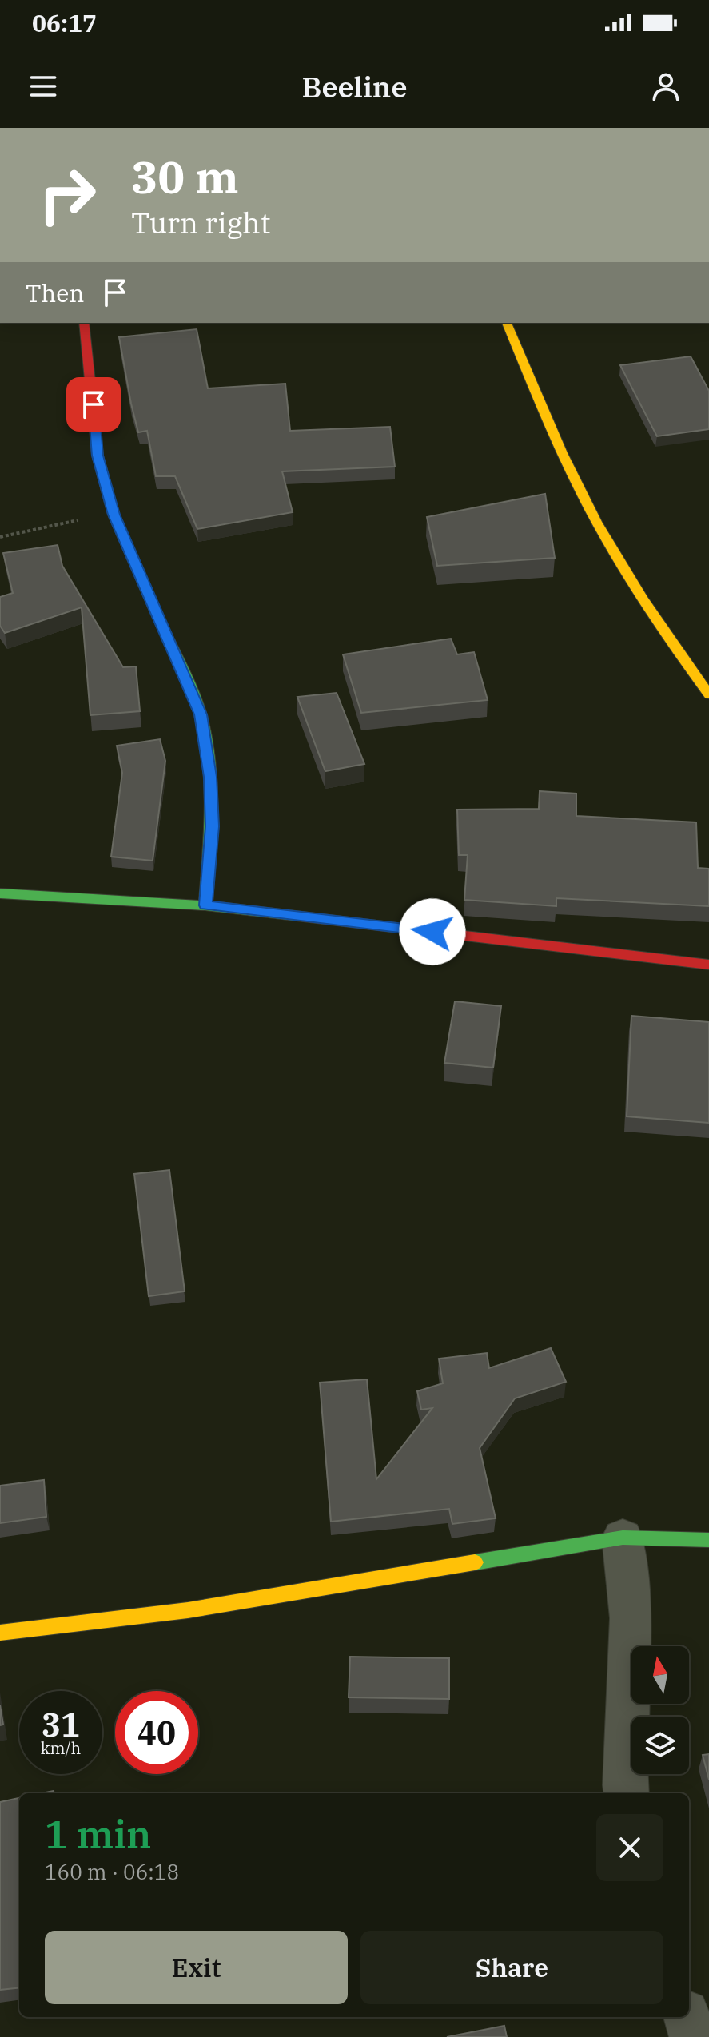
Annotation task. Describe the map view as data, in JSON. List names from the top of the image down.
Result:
{
  "north": "top",
  "page": {
    "status": "06:17",
    "header": "Beeline",
    "turn": ["30 m", "Turn right"],
    "then": "Then",
    "speed": "31 km/h",
    "limit": "40",
    "heading": ["1 min", "160 m · 06:18"],
    "buttons": ["Exit", "Share"]
  }
}
